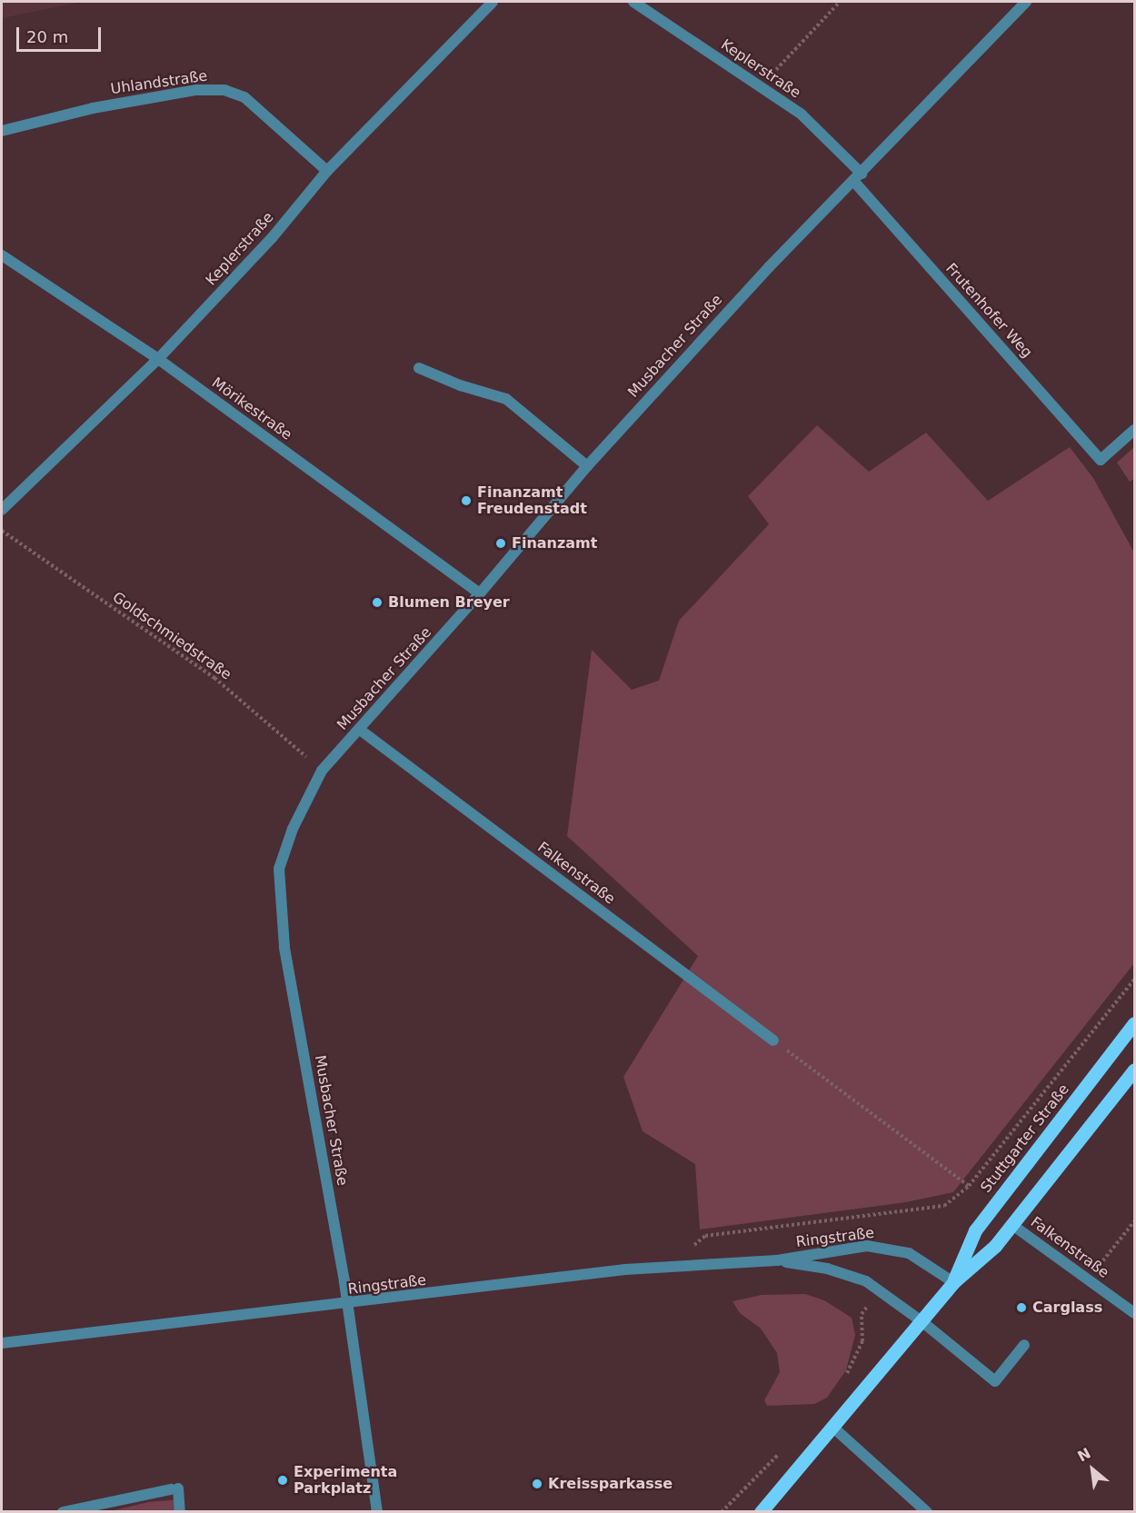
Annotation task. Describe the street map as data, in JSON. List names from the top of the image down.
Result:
{
  "streets": {
    "main road": ["Stuttgarter Straße"],
    "street": [
      "Keplerstraße",
      "Uhlandstraße",
      "Frutenhofer Weg",
      "Musbacher Straße",
      "Mörikestraße",
      "Falkenstraße",
      "Ringstraße"
    ],
    "path": ["Goldschmiedstraße"]
  },
  "crossings": [
    ["Keplerstraße", "Uhlandstraße"],
    ["Keplerstraße", "Frutenhofer Weg"],
    ["Keplerstraße", "Musbacher Straße"],
    ["Keplerstraße", "Mörikestraße"],
    ["Frutenhofer Weg", "Musbacher Straße"],
    ["Musbacher Straße", "Mörikestraße"],
    ["Musbacher Straße", "Goldschmiedstraße"],
    ["Musbacher Straße", "Falkenstraße"],
    ["Musbacher Straße", "Ringstraße"],
    ["Falkenstraße", "Stuttgarter Straße"],
    ["Stuttgarter Straße", "Ringstraße"]
  ],
  "places": [
    "Finanzamt Freudenstadt",
    "Finanzamt",
    "Blumen Breyer",
    "Carglass",
    "Experimenta Parkplatz",
    "Kreissparkasse"
  ],
  "scale_bar": "20 m",
  "north": "top left"
}
